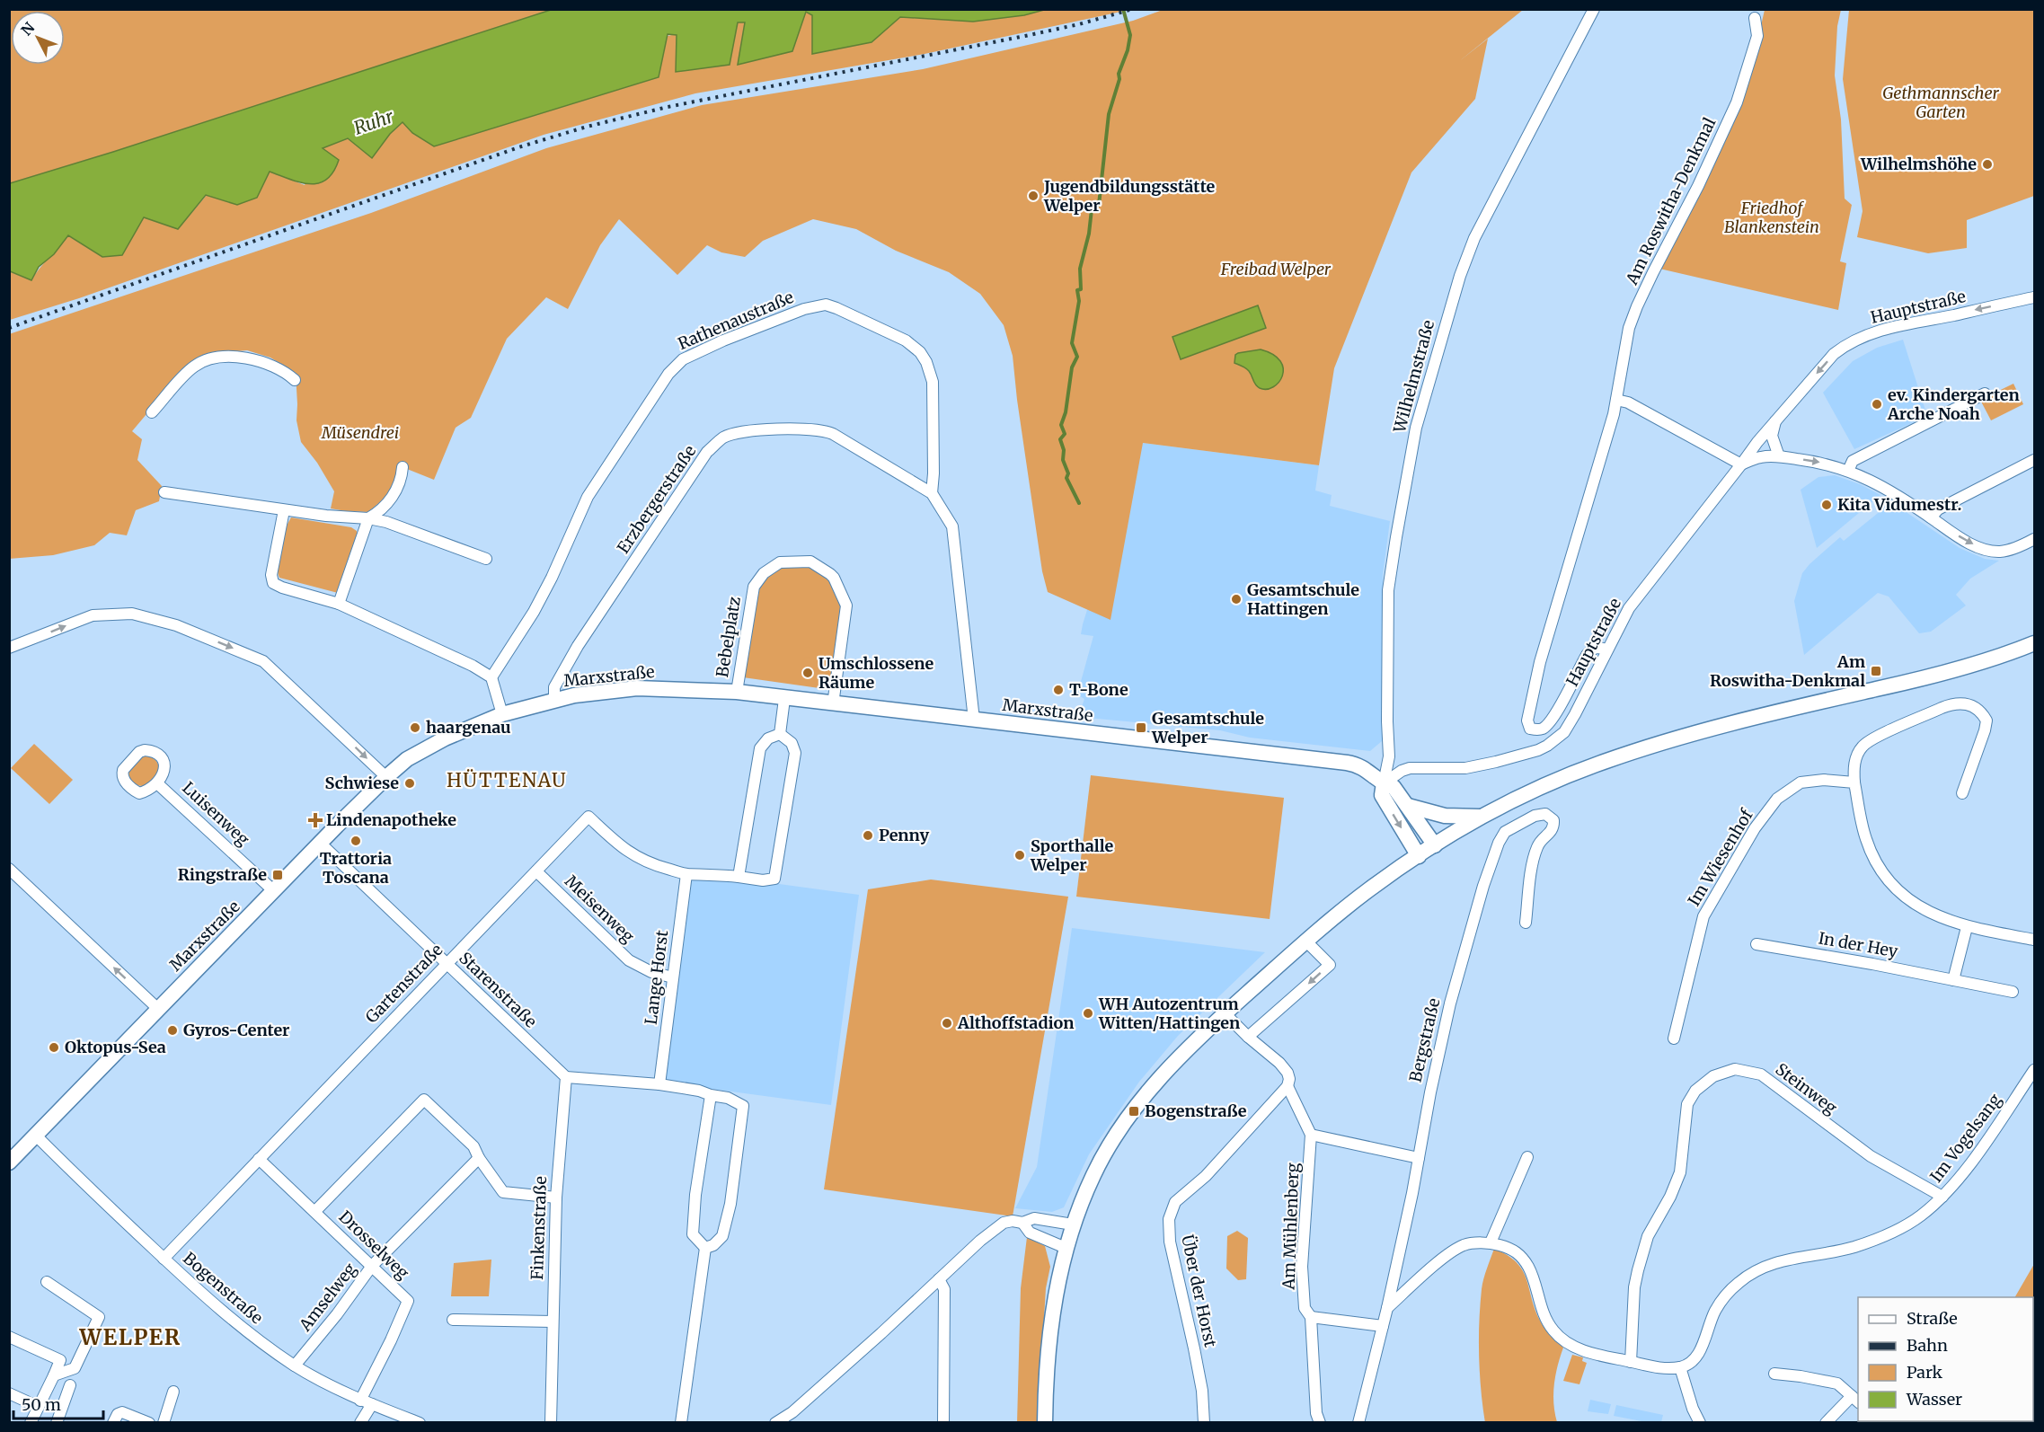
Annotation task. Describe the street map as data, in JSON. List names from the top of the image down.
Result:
{
  "streets": {
    "street": [
      "Am Roswitha-Denkmal",
      "Hauptstraße",
      "Rathenaustraße",
      "Wilhelmstraße",
      "Erzbergerstraße",
      "Bebelplatz",
      "Marxstraße",
      "Luisenweg",
      "Im Wiesenhof",
      "Meisenweg",
      "In der Hey",
      "Lange Horst",
      "Gartenstraße",
      "Starenstraße",
      "Bergstraße",
      "Steinweg",
      "Im Vogelsang",
      "Am Mühlenberg",
      "Finkenstraße",
      "Drosselweg",
      "Bogenstraße",
      "Über der Horst",
      "Amselweg"
    ]
  },
  "crossings": [
    ["Am Roswitha-Denkmal", "Hauptstraße"],
    ["Hauptstraße", "Wilhelmstraße"],
    ["Hauptstraße", "Marxstraße"],
    ["Rathenaustraße", "Erzbergerstraße"],
    ["Wilhelmstraße", "Marxstraße"],
    ["Erzbergerstraße", "Marxstraße"],
    ["Bebelplatz", "Marxstraße"],
    ["Marxstraße", "Luisenweg"],
    ["Marxstraße", "Starenstraße"],
    ["Marxstraße", "Bogenstraße"],
    ["Meisenweg", "Lange Horst"],
    ["Meisenweg", "Gartenstraße"],
    ["Lange Horst", "Gartenstraße"],
    ["Gartenstraße", "Starenstraße"],
    ["Gartenstraße", "Drosselweg"],
    ["Gartenstraße", "Bogenstraße"],
    ["Starenstraße", "Finkenstraße"],
    ["Steinweg", "Im Vogelsang"],
    ["Am Mühlenberg", "Über der Horst"],
    ["Drosselweg", "Bogenstraße"],
    ["Drosselweg", "Amselweg"],
    ["Bogenstraße", "Amselweg"]
  ],
  "districts": ["HÜTTENAU", "WELPER"],
  "water": ["Ruhr"],
  "parks": [
    "Gethmannscher Garten",
    "Friedhof Blankenstein",
    "Freibad Welper",
    "Müsendrei"
  ],
  "places": {
    "other": [
      "Wilhelmshöhe",
      "Jugendbildungsstätte Welper",
      "ev. Kindergarten Arche Noah",
      "Kita Vidumestr.",
      "Gesamtschule Hattingen",
      "Umschlossene Räume",
      "T-Bone",
      "haargenau",
      "Schwiese",
      "Penny",
      "Trattoria Toscana",
      "Sporthalle Welper",
      "WH Autozentrum Witten/Hattingen",
      "Althoffstadion",
      "Gyros-Center",
      "Oktopus-Sea"
    ],
    "transit": [
      "Am Roswitha-Denkmal",
      "Gesamtschule Welper",
      "Ringstraße",
      "Bogenstraße"
    ],
    "health": ["Lindenapotheke"]
  },
  "legend": [
    "Straße",
    "Bahn",
    "Park",
    "Wasser"
  ],
  "scale_bar": "50 m",
  "north": "top left"
}
